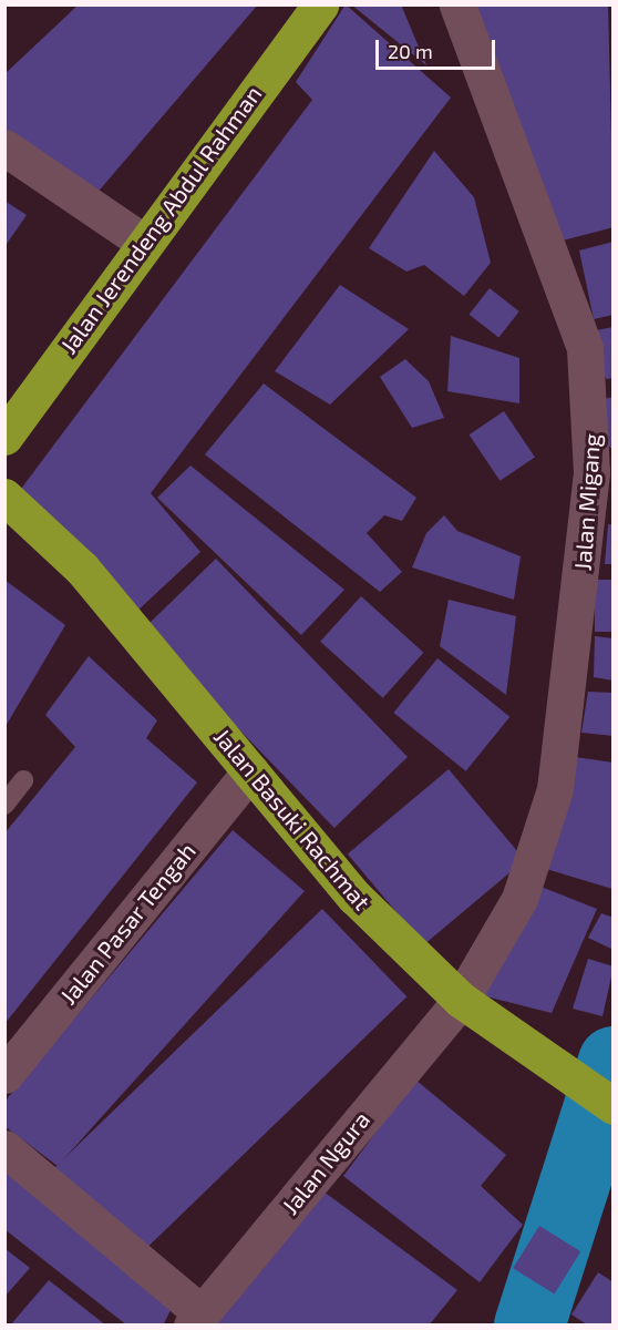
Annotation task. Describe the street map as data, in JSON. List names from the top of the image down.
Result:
{
  "streets": {
    "highway": ["Jalan Jerendeng Abdul Rahman", "Jalan Basuki Rachmat"],
    "street": ["Jalan Migang", "Jalan Pasar Tengah", "Jalan Ngura"]
  },
  "crossings": [
    ["Jalan Migang", "Jalan Basuki Rachmat"],
    ["Jalan Migang", "Jalan Ngura"],
    ["Jalan Basuki Rachmat", "Jalan Pasar Tengah"],
    ["Jalan Basuki Rachmat", "Jalan Ngura"]
  ],
  "scale_bar": "20 m"
}
